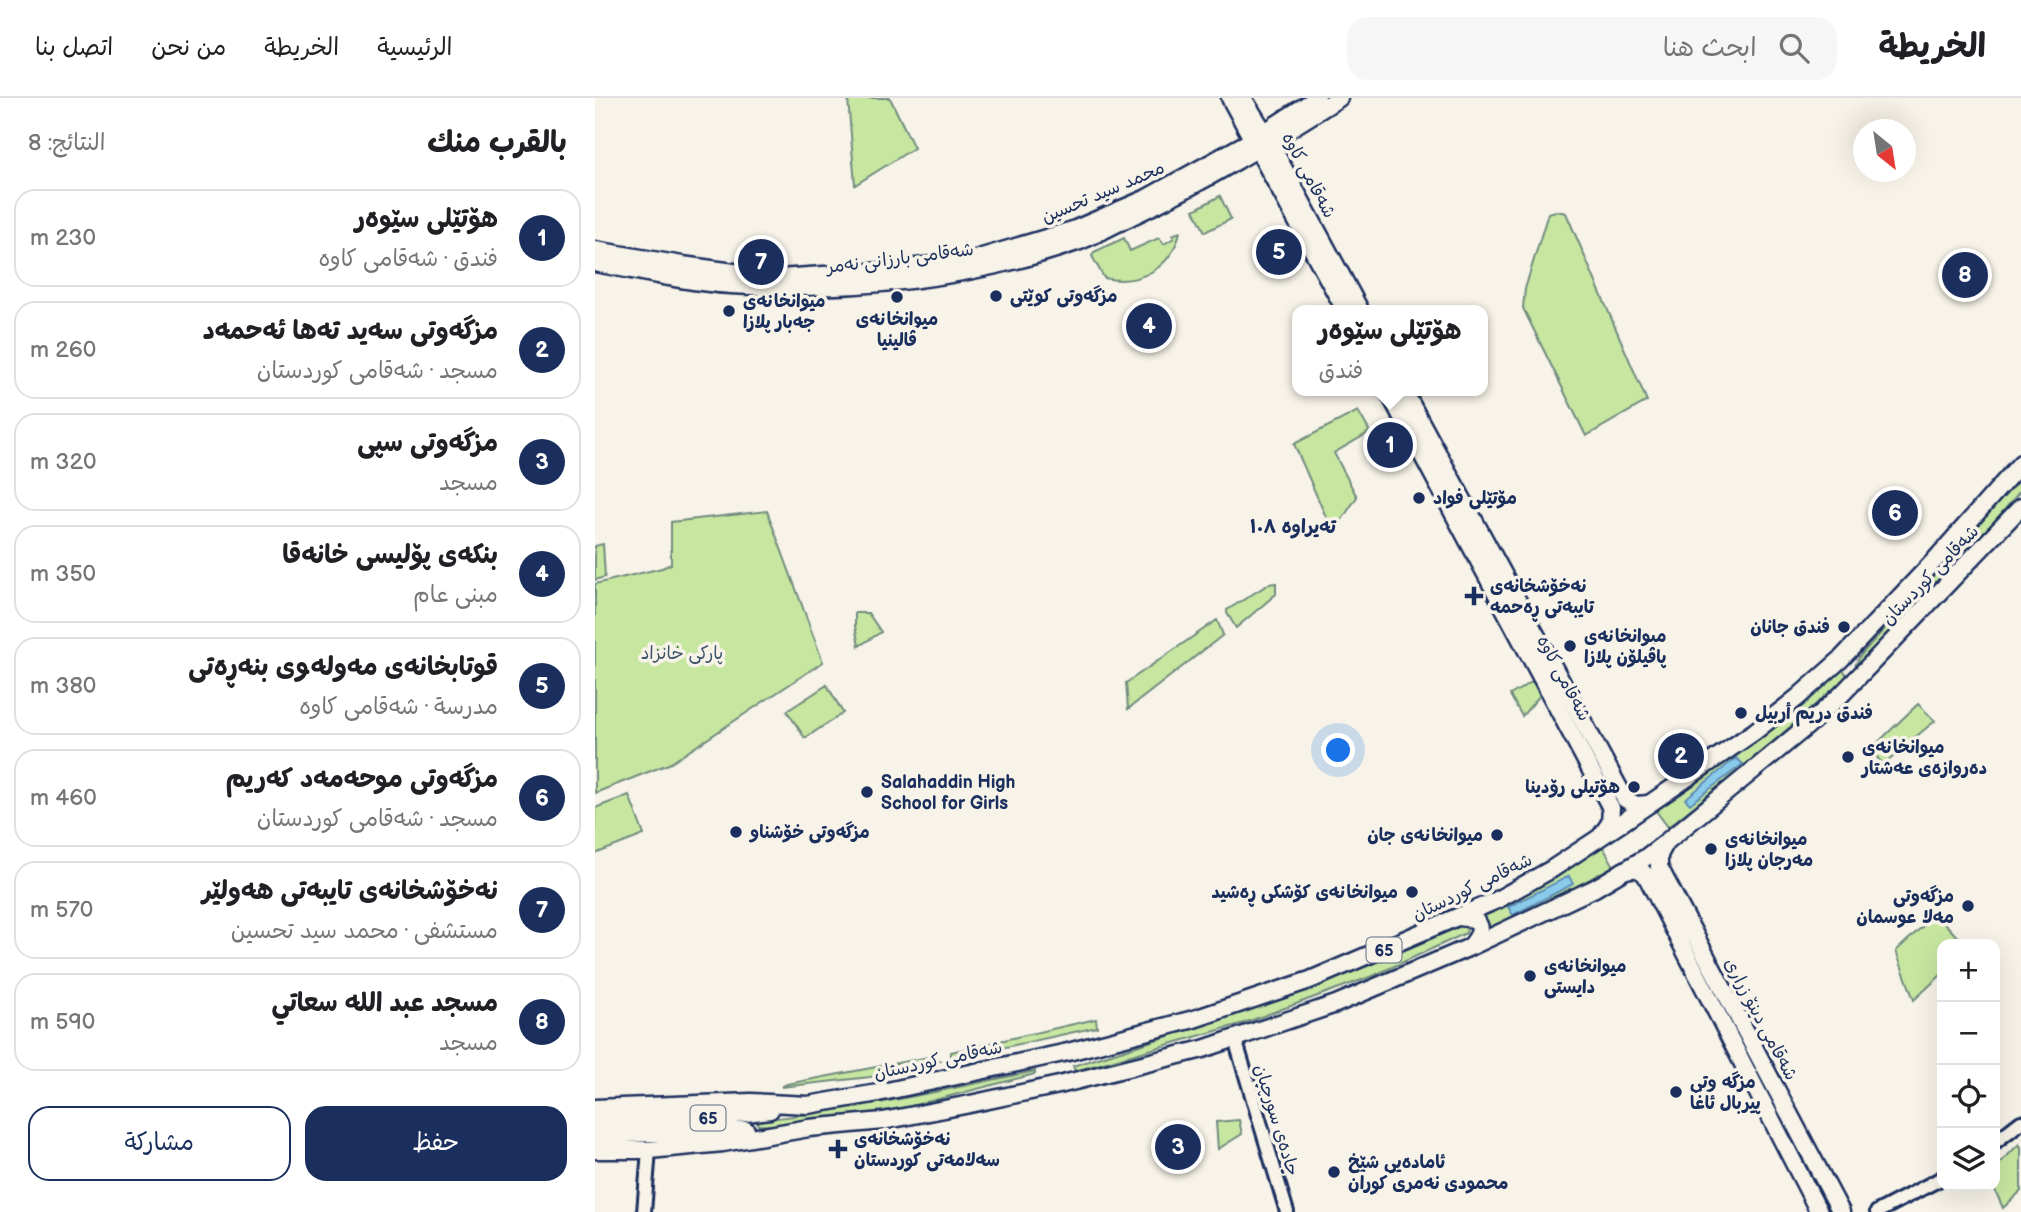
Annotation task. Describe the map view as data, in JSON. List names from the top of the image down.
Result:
{
  "streets": {
    "main road": [
      "شەقامی کاوە",
      "محمد سید تحسین",
      "شەقامی بارزانی نەمر",
      "شەقامی کوردستان",
      "65",
      "شەقامی دینۆ زراری"
    ],
    "street": ["جادەی سورچیان"]
  },
  "crossings": [
    ["شەقامی کاوە", "محمد سید تحسین"],
    ["شەقامی کاوە", "شەقامی بارزانی نەمر"],
    ["شەقامی کاوە", "شەقامی کوردستان"],
    ["محمد سید تحسین", "شەقامی بارزانی نەمر"],
    ["شەقامی کوردستان", "شەقامی دینۆ زراری"],
    ["شەقامی کوردستان", "جادەی سورچیان"]
  ],
  "districts": ["تەیراوە ١٠٨"],
  "parks": ["پارکی خانزاد"],
  "places": {
    "other": [
      "مزگەوتی کوێتی",
      "میوانخانەی ڤالینیا",
      "میوانخانەی جەبار پلازا",
      "مۆتێلی فواد",
      "فندق جانان",
      "میوانخانەی پاڤیلۆن پلازا",
      "فندق دريم أربيل",
      "میوانخانەی دەروازەی عەشتار",
      "هۆتیلی رۆدینا",
      "Salahaddin High School for Girls",
      "مزگەوتی خۆشناو",
      "میوانخانەی جان",
      "میوانخانەی مەرجان پلازا",
      "میوانخانەی کۆشکی ڕەشید",
      "مزگەوتی مەلا عوسمان",
      "میوانخانەی دایستی",
      "مزگه وتى پيربال ئاغا",
      "ئامادەیی شێخ محمودی نەمری کوران"
    ],
    "health": ["نەخۆشخانەی تایبەتی ڕەحمە", "نەخۆشخانەی سەلامەتی کوردستان"]
  },
  "north": "bottom right",
  "page": {
    "header": "الخريطة",
    "search": "ابحث هنا",
    "nav": [
      "الرئيسية",
      "الخريطة",
      "من نحن",
      "اتصل بنا"
    ],
    "heading": ["بالقرب منك", "النتائج: 8"],
    "list": [
      {
        "mark": "1",
        "name": "هۆتێلی سێوەر",
        "note": "فندق · شەقامی کاوە",
        "value": "230 m"
      },
      {
        "mark": "2",
        "name": "مزگەوتی سەید تەها ئەحمەد",
        "note": "مسجد · شەقامی کوردستان",
        "value": "260 m"
      },
      {
        "mark": "3",
        "name": "مزگەوتی سپی",
        "note": "مسجد",
        "value": "320 m"
      },
      {
        "mark": "4",
        "name": "بنکەی پۆلیسی خانەقا",
        "note": "مبنى عام",
        "value": "350 m"
      },
      {
        "mark": "5",
        "name": "قوتابخانەی مەولەوی بنەڕەتی",
        "note": "مدرسة · شەقامی کاوە",
        "value": "380 m"
      },
      {
        "mark": "6",
        "name": "مزگەوتی موحەمەد کەریم",
        "note": "مسجد · شەقامی کوردستان",
        "value": "460 m"
      },
      {
        "mark": "7",
        "name": "نەخۆشخانەی تایبەتی هەولێر",
        "note": "مستشفى · محمد سید تحسین",
        "value": "570 m"
      },
      {
        "mark": "8",
        "name": "مسجد عبد الله سعاتي",
        "note": "مسجد",
        "value": "590 m"
      }
    ],
    "pins": [
      "5",
      "7",
      "8",
      "4",
      "1",
      "6",
      "2",
      "3"
    ],
    "popup": ["هۆتێلی سێوەر", "فندق"],
    "map_buttons": ["+", "−"],
    "buttons": ["حفظ", "مشاركة"]
  }
}
